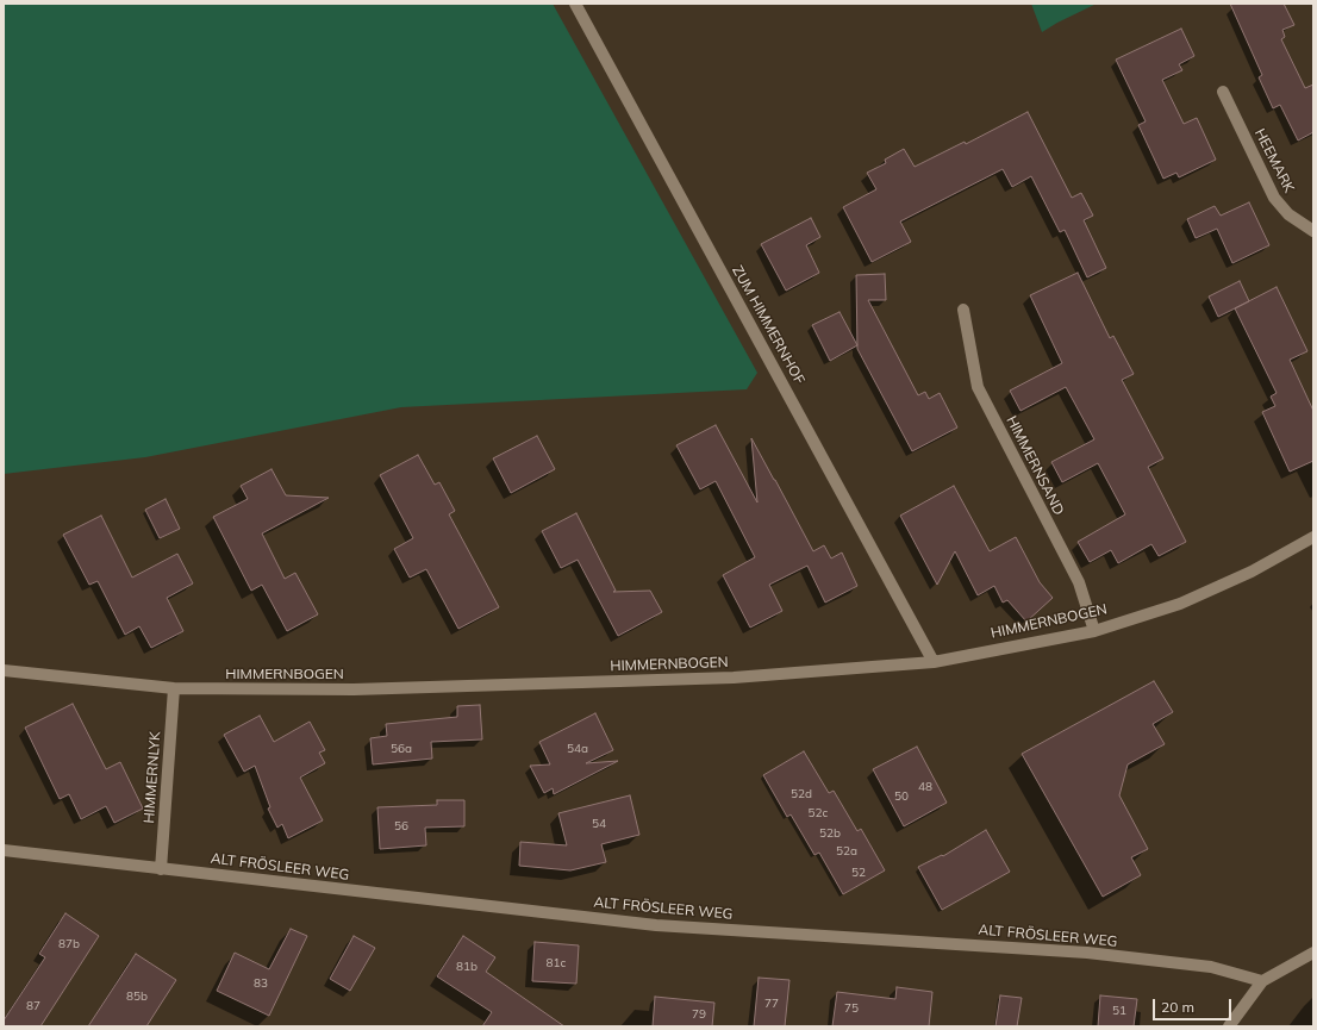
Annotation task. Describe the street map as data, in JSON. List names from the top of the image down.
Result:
{
  "streets": {
    "street": [
      "HEEMARK",
      "ZUM HIMMERNHOF",
      "HIMMERNSAND",
      "HIMMERNBOGEN",
      "HIMMERNLYK",
      "ALT FRÖSLEER WEG"
    ]
  },
  "crossings": [
    ["ZUM HIMMERNHOF", "HIMMERNBOGEN"],
    ["HIMMERNSAND", "HIMMERNBOGEN"],
    ["HIMMERNBOGEN", "HIMMERNLYK"],
    ["HIMMERNLYK", "ALT FRÖSLEER WEG"]
  ],
  "house_numbers": [
    "56a",
    "54a",
    "48",
    "52d",
    "50",
    "52c",
    "54",
    "56",
    "52b",
    "52a",
    "52",
    "87b",
    "81c",
    "81b",
    "83",
    "85b",
    "77",
    "87",
    "75",
    "51",
    "79"
  ],
  "scale_bar": "20 m"
}
